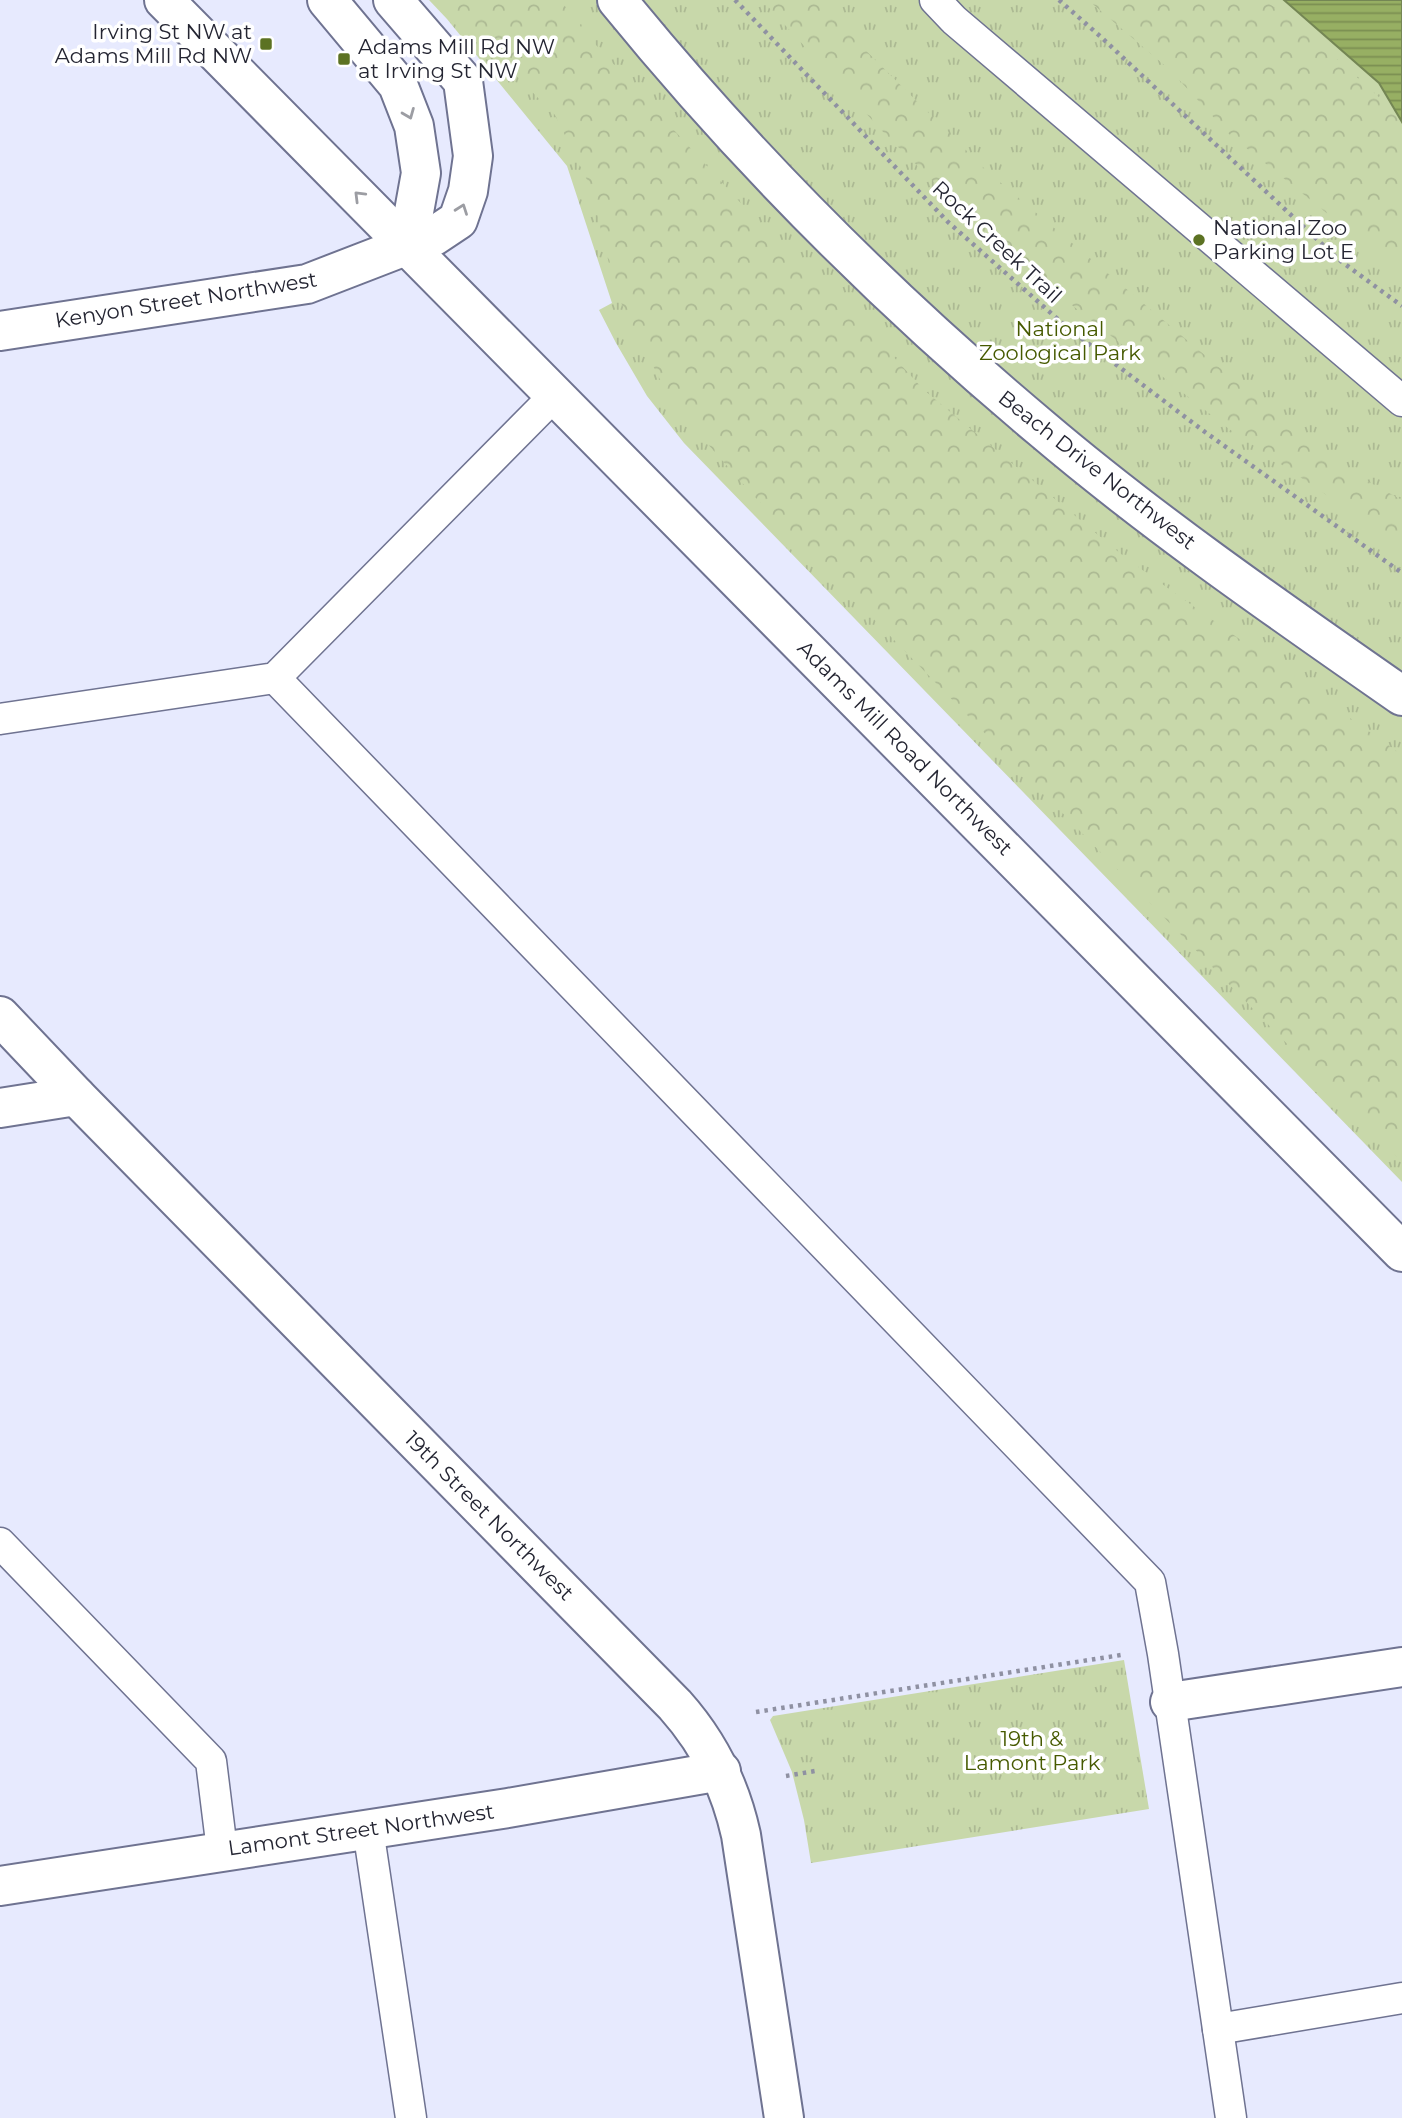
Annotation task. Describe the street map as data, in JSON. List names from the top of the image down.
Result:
{
  "streets": {
    "street": [
      "Kenyon Street Northwest",
      "Beach Drive Northwest",
      "Adams Mill Road Northwest",
      "19th Street Northwest",
      "Lamont Street Northwest"
    ],
    "path": ["Rock Creek Trail"]
  },
  "crossings": [
    ["Kenyon Street Northwest", "Adams Mill Road Northwest"],
    ["19th Street Northwest", "Lamont Street Northwest"]
  ],
  "parks": ["National Zoological Park", "19th & Lamont Park"],
  "places": {
    "transit": ["Irving St NW at Adams Mill Rd NW", "Adams Mill Rd NW at Irving St NW"],
    "other": ["National Zoo Parking Lot E"]
  }
}
